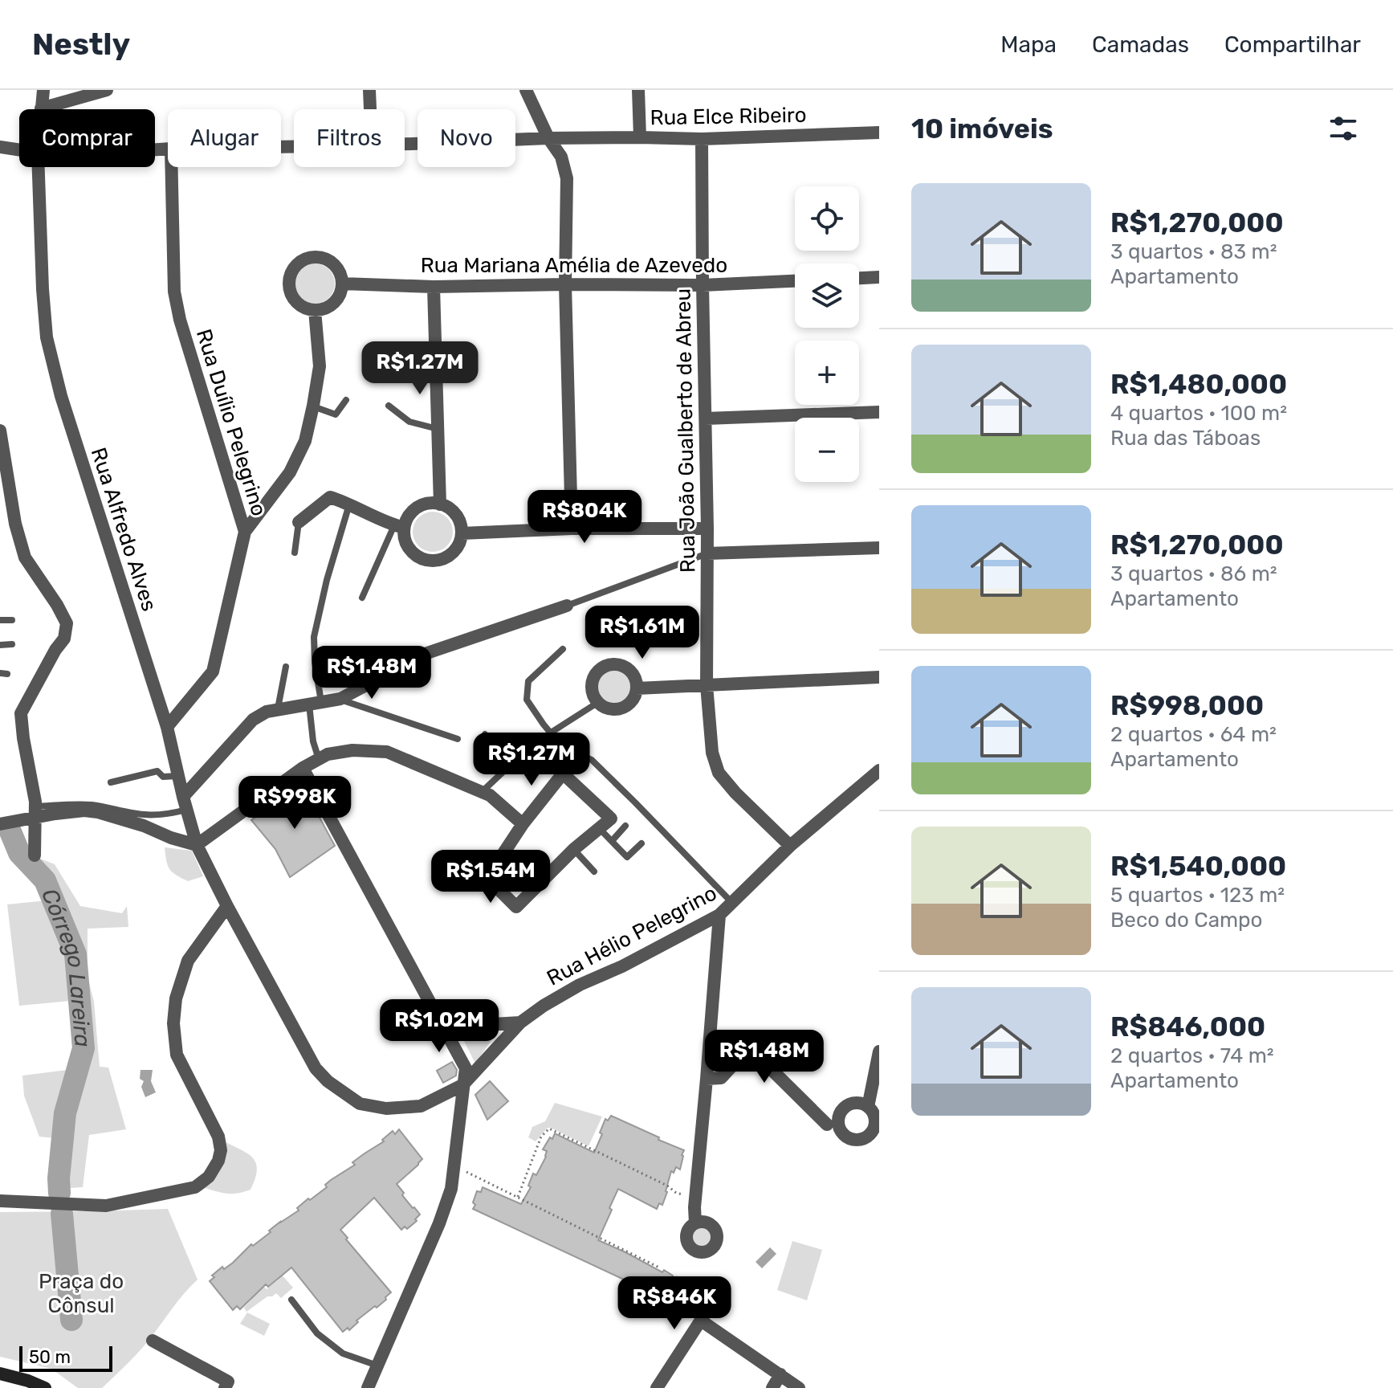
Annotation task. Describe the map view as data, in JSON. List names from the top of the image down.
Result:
{
  "streets": {
    "street": [
      "Rua Elce Ribeiro",
      "Rua Mariana Amélia de Azevedo",
      "Rua Duílio Pelegrino",
      "Rua João Gualberto de Abreu",
      "Rua Alfredo Alves",
      "Rua Hélio Pelegrino"
    ]
  },
  "crossings": [
    ["Rua Elce Ribeiro", "Rua João Gualberto de Abreu"],
    ["Rua Mariana Amélia de Azevedo", "Rua João Gualberto de Abreu"],
    ["Rua Duílio Pelegrino", "Rua Alfredo Alves"],
    ["Rua João Gualberto de Abreu", "Rua Hélio Pelegrino"],
    ["Rua Alfredo Alves", "Rua Hélio Pelegrino"]
  ],
  "water": ["Córrego Lareira"],
  "parks": ["Praça do Cônsul"],
  "scale_bar": "50 m",
  "page": {
    "header": "Nestly",
    "nav": ["Mapa", "Camadas", "Compartilhar"],
    "heading": "10 imóveis",
    "chip": [
      "Comprar",
      "Alugar",
      "Filtros",
      "Novo"
    ],
    "list": [
      {
        "name": "R$1,270,000",
        "note": "3 quartos · 83 m² · Apartamento"
      },
      {
        "name": "R$1,480,000",
        "note": "4 quartos · 100 m² · Rua das Táboas"
      },
      {
        "name": "R$1,270,000",
        "note": "3 quartos · 86 m² · Apartamento"
      },
      {
        "name": "R$998,000",
        "note": "2 quartos · 64 m² · Apartamento"
      },
      {
        "name": "R$1,540,000",
        "note": "5 quartos · 123 m² · Beco do Campo"
      },
      {
        "name": "R$846,000",
        "note": "2 quartos · 74 m² · Apartamento"
      }
    ],
    "map_buttons": ["+", "−"],
    "price": [
      "R$1.27M",
      "R$804K",
      "R$1.61M",
      "R$1.48M",
      "R$1.27M",
      "R$998K",
      "R$1.54M",
      "R$1.02M",
      "R$1.48M",
      "R$846K"
    ],
    "scale": "50 m"
  }
}
